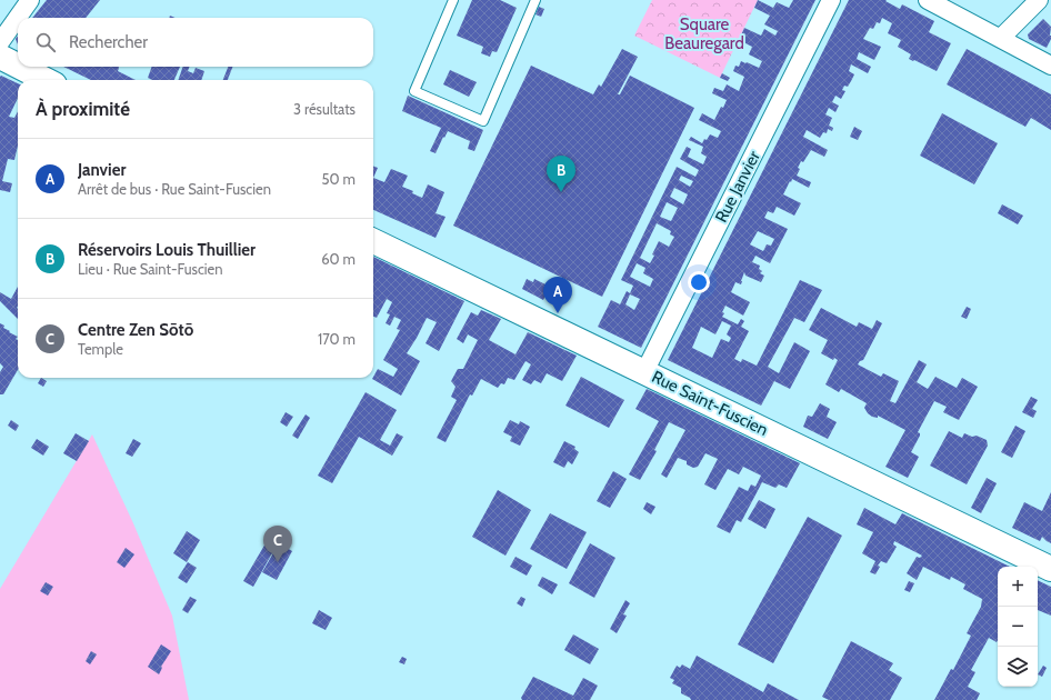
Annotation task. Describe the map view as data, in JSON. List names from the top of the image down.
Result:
{
  "streets": {
    "main road": ["Rue Saint-Fuscien"],
    "street": ["Rue Janvier"]
  },
  "crossings": [
    ["Rue Janvier", "Rue Saint-Fuscien"]
  ],
  "parks": ["Square Beauregard"],
  "page": {
    "search": "Rechercher",
    "heading": ["À proximité", "3 résultats"],
    "list": [
      {
        "mark": "A",
        "name": "Janvier",
        "note": "Arrêt de bus · Rue Saint-Fuscien",
        "value": "50 m"
      },
      {
        "mark": "B",
        "name": "Réservoirs Louis Thuillier",
        "note": "Lieu · Rue Saint-Fuscien",
        "value": "60 m"
      },
      {
        "mark": "C",
        "name": "Centre Zen Sōtō",
        "note": "Temple",
        "value": "170 m"
      }
    ],
    "pins": ["B", "A", "C"],
    "map_buttons": ["+", "−"]
  }
}
